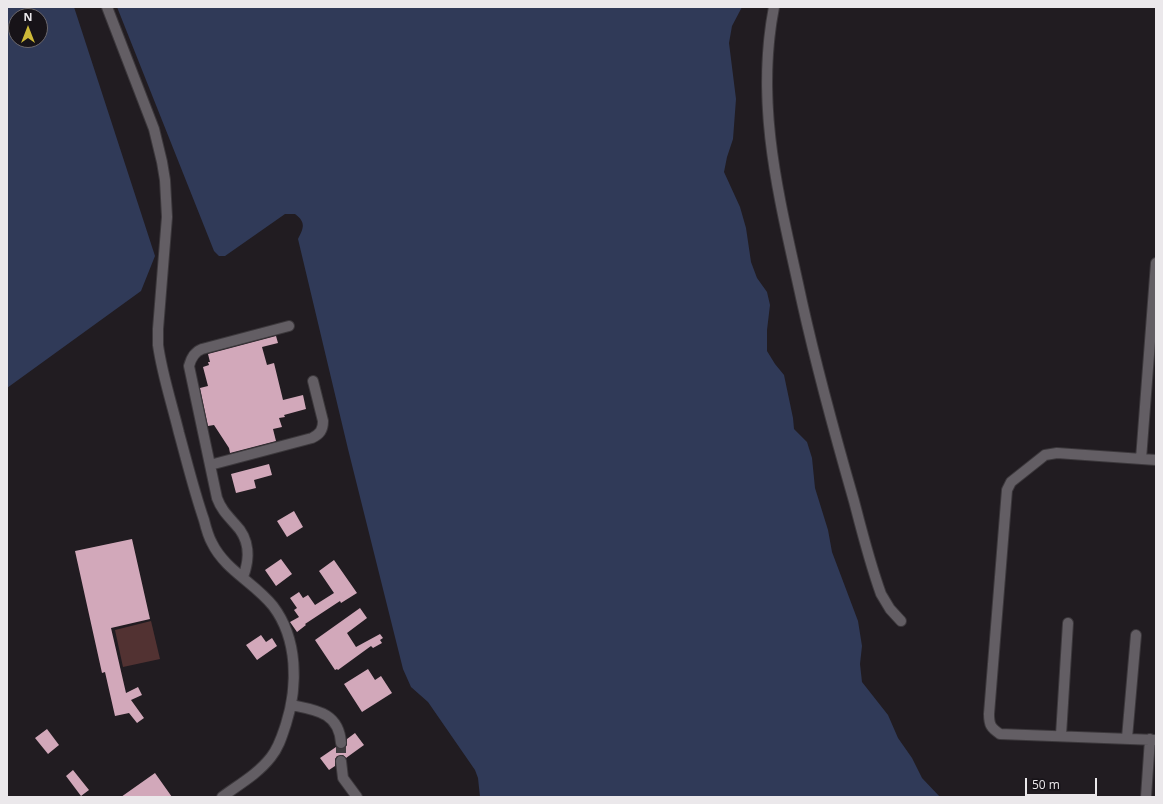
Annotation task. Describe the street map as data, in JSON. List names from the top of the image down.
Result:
{
  "scale_bar": "50 m",
  "north": "top"
}
